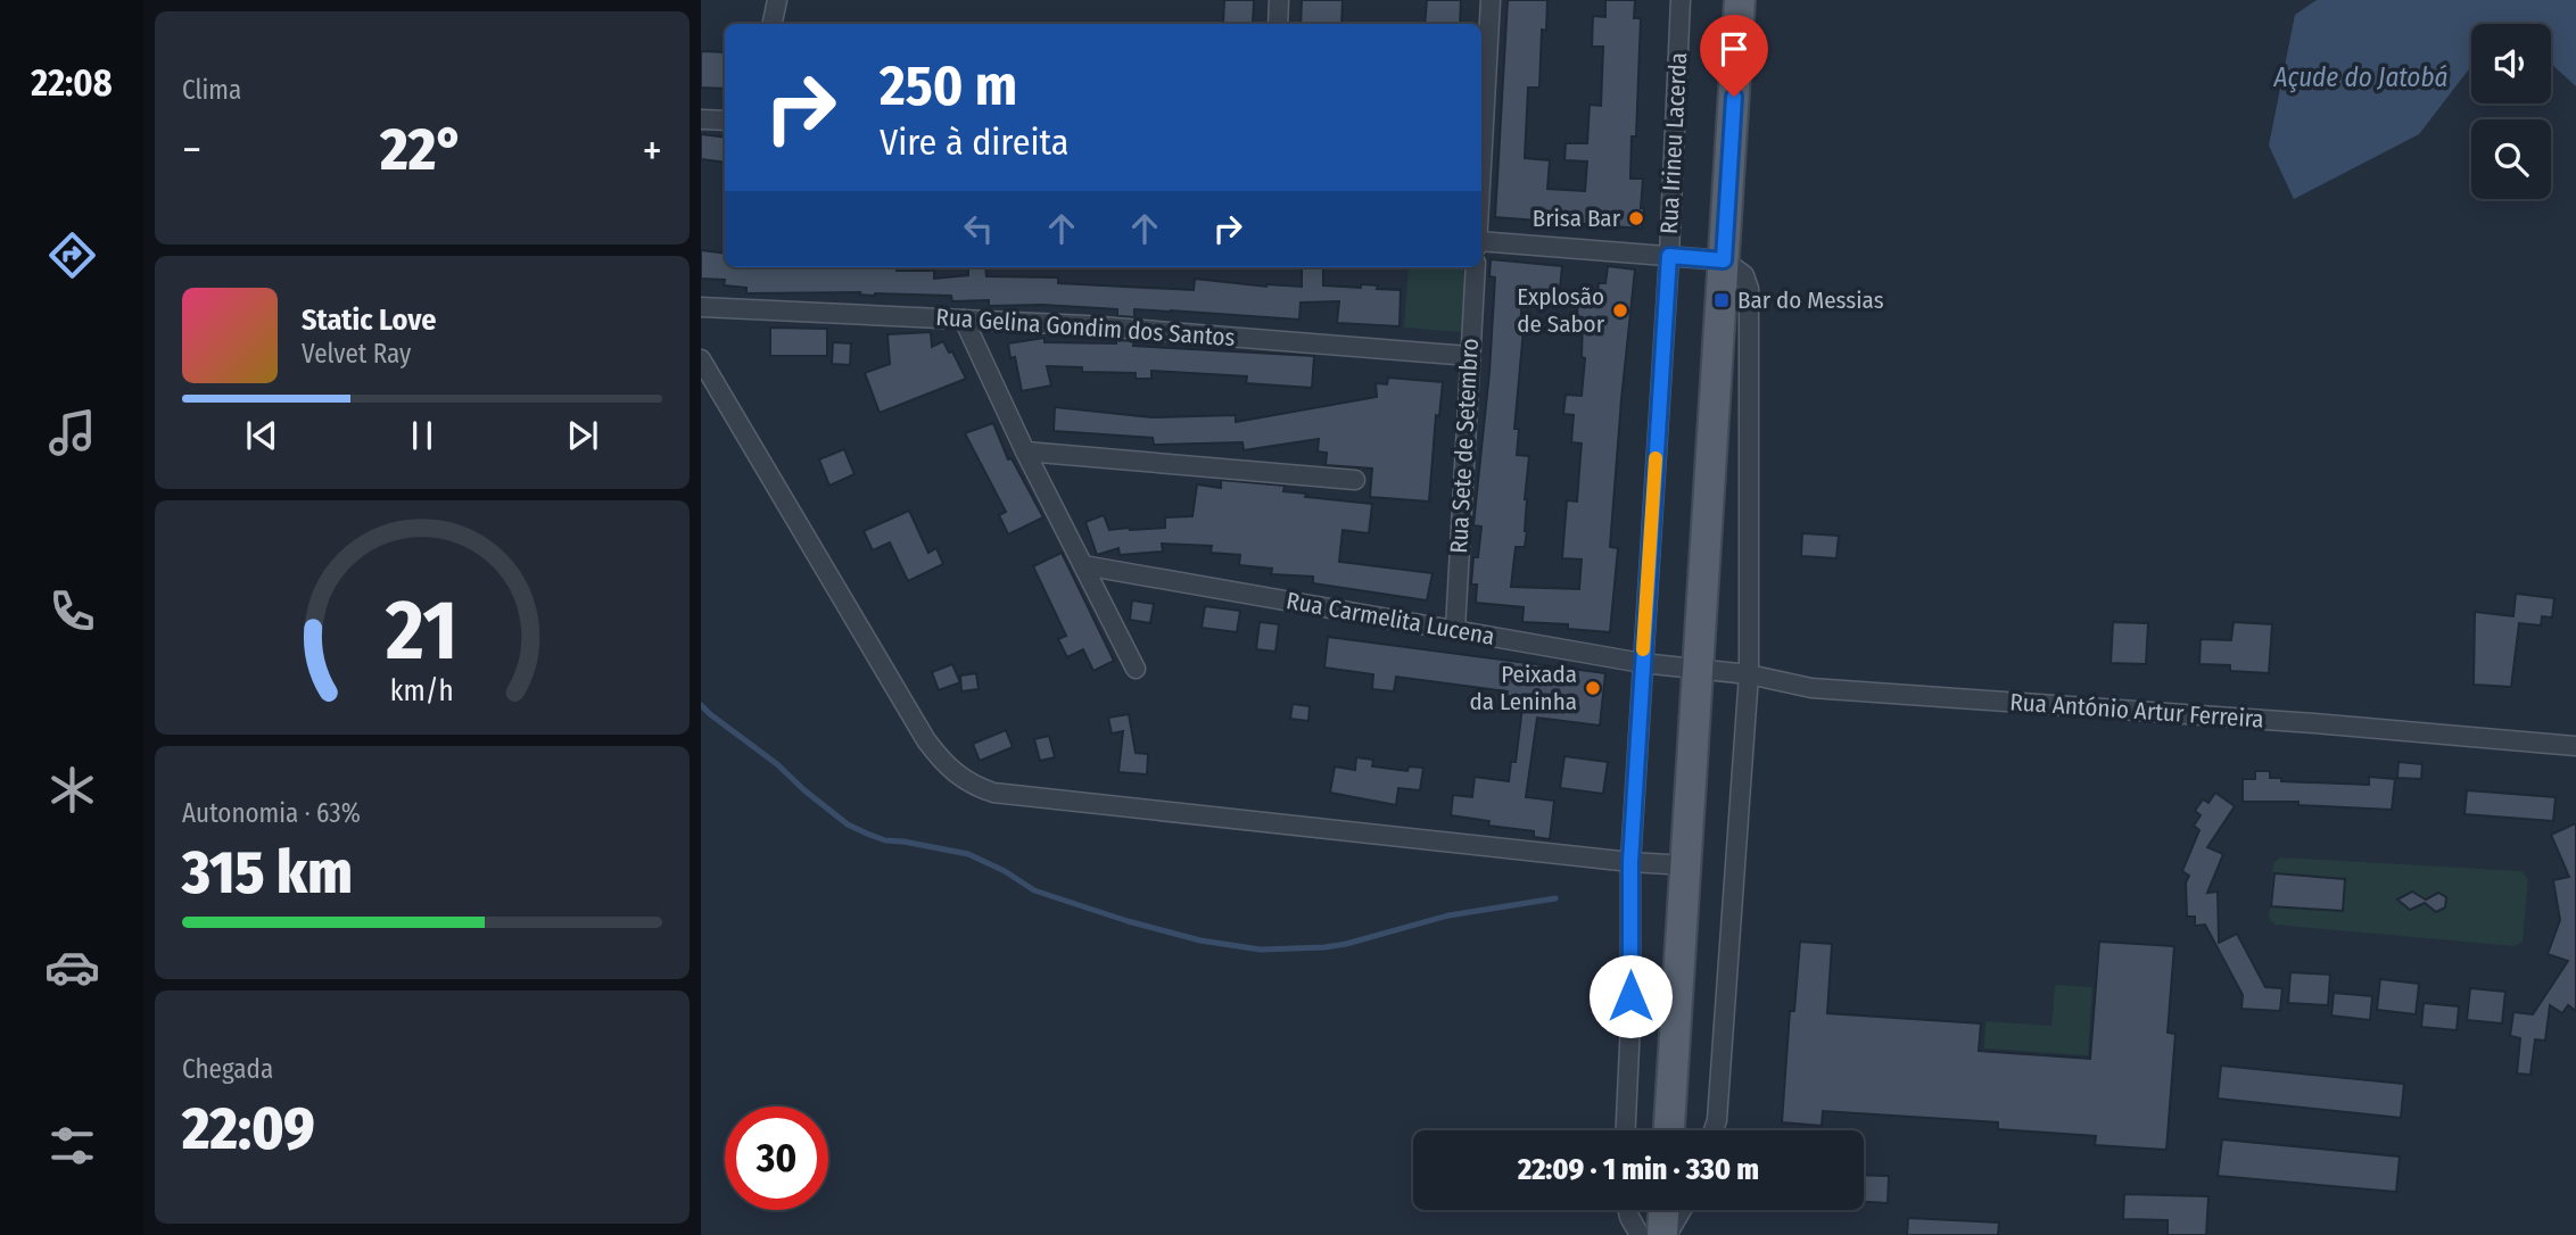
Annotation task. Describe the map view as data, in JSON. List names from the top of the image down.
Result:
{
  "streets": {
    "street": [
      "Rua Irineu Lacerda",
      "Rua Gelina Gondim dos Santos",
      "Rua Sete de Setembro",
      "Rua Carmelita Lucena",
      "Rua António Artur Ferreira"
    ]
  },
  "crossings": [
    ["Rua Irineu Lacerda", "Rua Carmelita Lucena"],
    ["Rua Gelina Gondim dos Santos", "Rua Sete de Setembro"],
    ["Rua Sete de Setembro", "Rua Carmelita Lucena"],
    ["Rua Carmelita Lucena", "Rua António Artur Ferreira"]
  ],
  "water": ["Açude do Jatobá"],
  "places": {
    "other": ["Brisa Bar", "Explosão de Sabor", "Peixada da Leninha"],
    "transit": ["Bar do Messias"]
  },
  "page": {
    "tabs": "22:08",
    "tile": [
      "Clima",
      ["Autonomia · 63%", "315 km"],
      ["Chegada", "22:09"]
    ],
    "turn": ["250 m", "Vire à direita"],
    "heat": ["−", "22°", "+"],
    "song": ["Static Love", "Velvet Ray"],
    "limit": "30",
    "trip": "22:09 · 1 min · 330 m",
    "gauge": ["21", "km/h"]
  }
}
